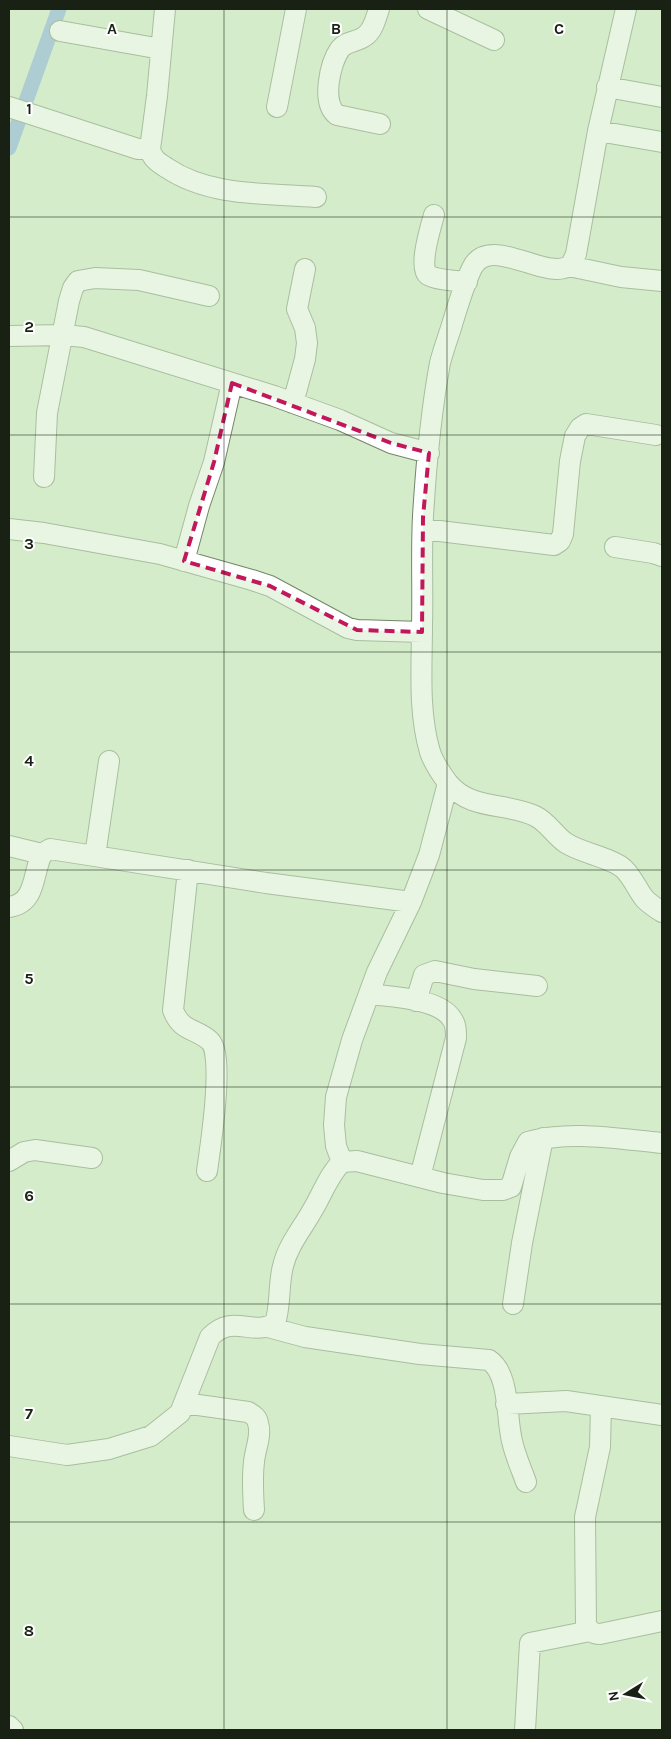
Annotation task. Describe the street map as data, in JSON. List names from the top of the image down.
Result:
{
  "north": "left",
  "grid": {
    "columns": ["A", "B", "C"],
    "rows": [
      "1",
      "2",
      "3",
      "4",
      "5",
      "6",
      "7",
      "8"
    ]
  }
}
